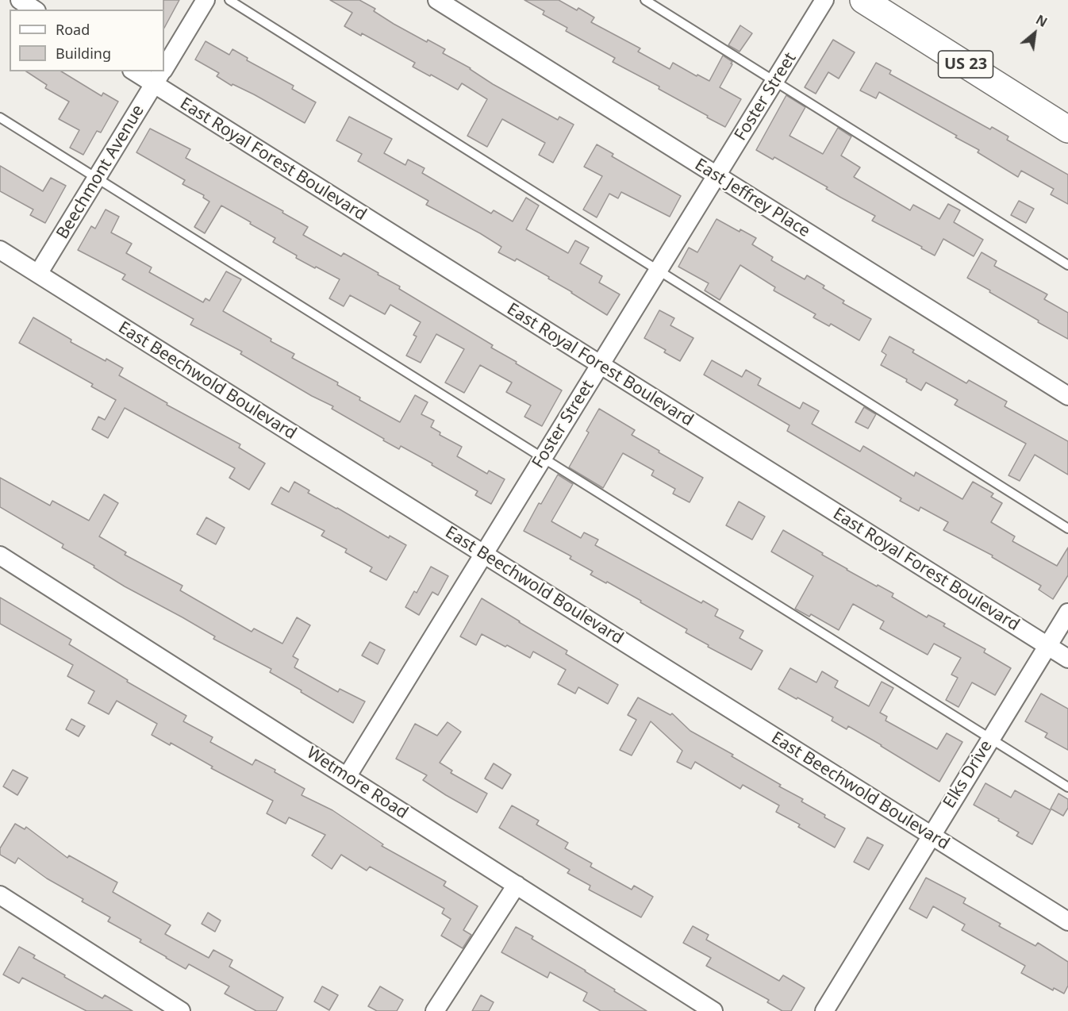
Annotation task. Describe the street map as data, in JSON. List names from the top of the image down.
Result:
{
  "streets": {
    "main road": ["US 23"],
    "street": [
      "Foster Street",
      "East Royal Forest Boulevard",
      "Beechmont Avenue",
      "East Jeffrey Place",
      "East Beechwold Boulevard",
      "Elks Drive",
      "Wetmore Road"
    ]
  },
  "crossings": [
    ["Foster Street", "East Royal Forest Boulevard"],
    ["Foster Street", "East Jeffrey Place"],
    ["Foster Street", "East Beechwold Boulevard"],
    ["Foster Street", "Wetmore Road"],
    ["East Royal Forest Boulevard", "Beechmont Avenue"],
    ["East Royal Forest Boulevard", "Elks Drive"],
    ["Beechmont Avenue", "East Beechwold Boulevard"],
    ["East Beechwold Boulevard", "Elks Drive"]
  ],
  "legend": ["Road", "Building"],
  "north": "top right"
}
